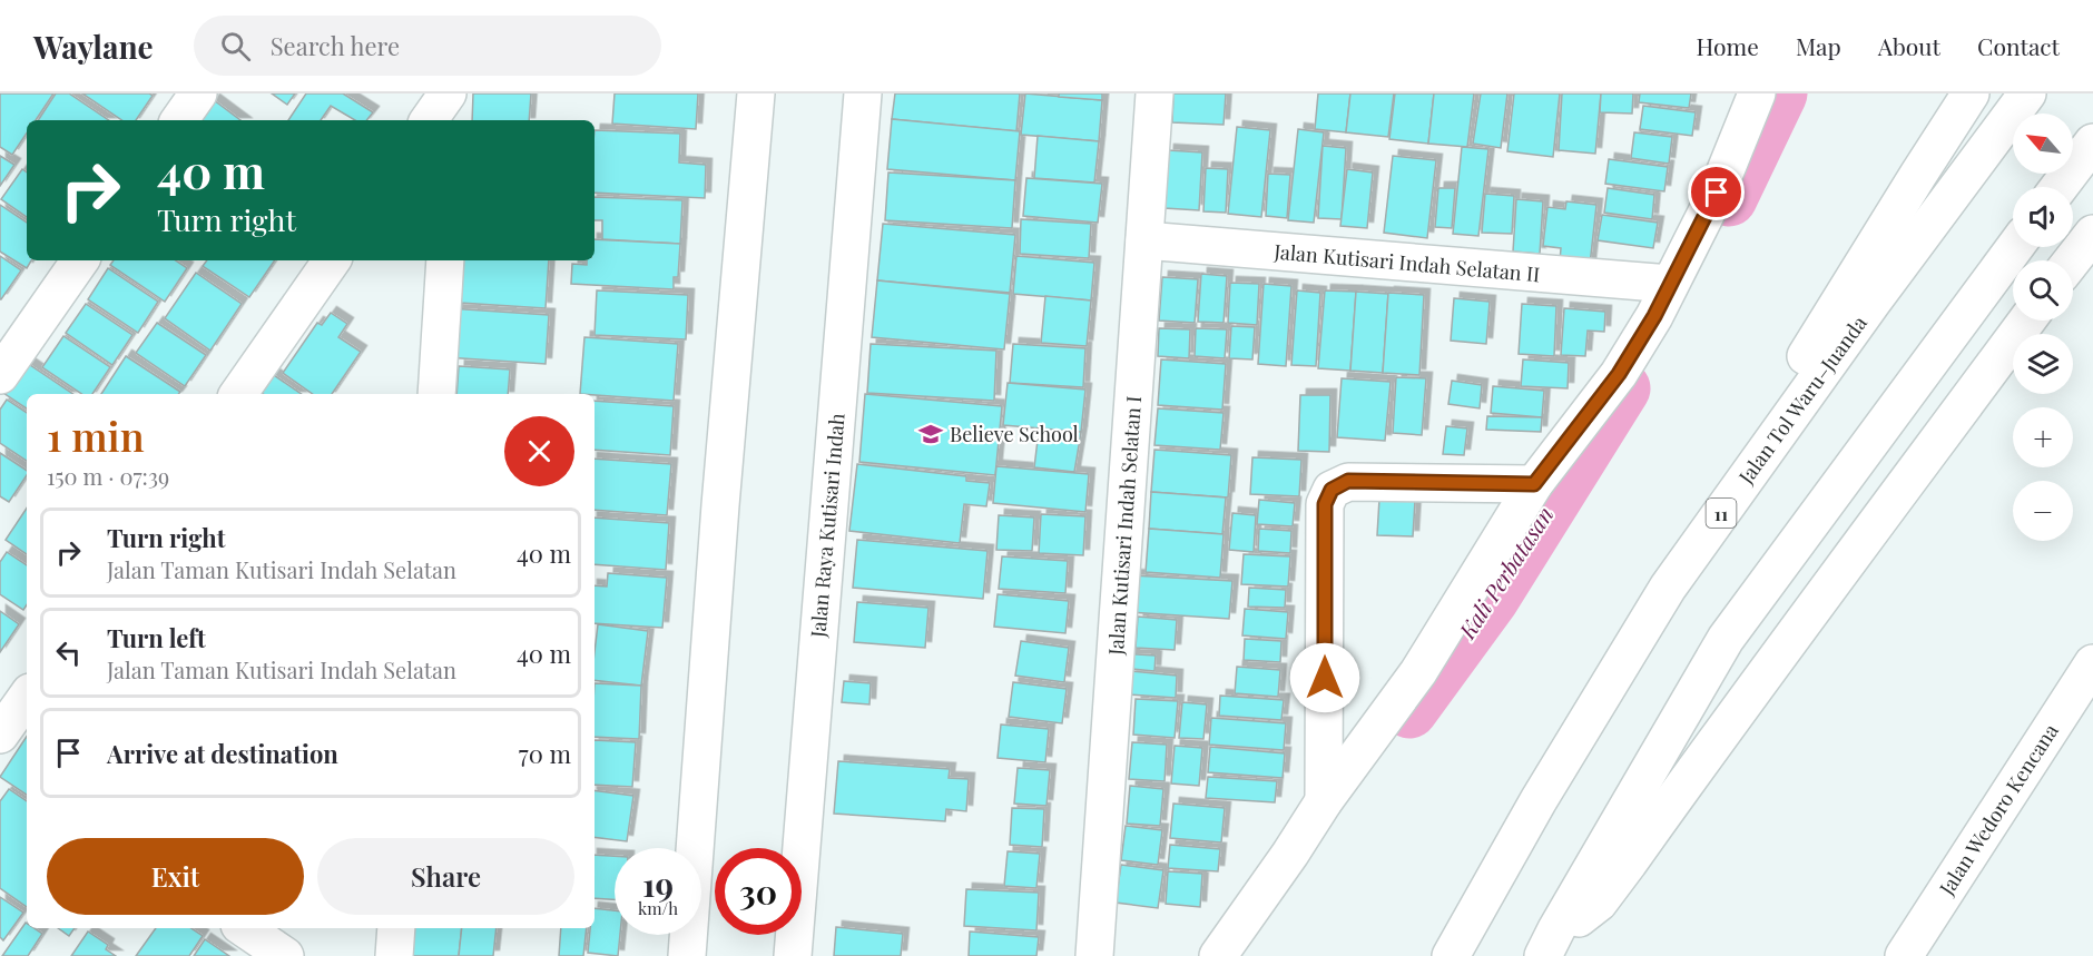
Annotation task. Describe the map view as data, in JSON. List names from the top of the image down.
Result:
{
  "streets": {
    "main road": [
      "Jalan Kutisari Indah Selatan II",
      "Jalan Tol Waru–Juanda",
      "11",
      "Jalan Raya Kutisari Indah",
      "Jalan Kutisari Indah Selatan I",
      "Jalan Wedoro Kencana"
    ]
  },
  "crossings": [
    ["Jalan Kutisari Indah Selatan II", "Jalan Kutisari Indah Selatan I"]
  ],
  "water": ["Kali Perbatasan"],
  "places": {
    "school or university": ["Believe School"]
  },
  "north": "top left",
  "page": {
    "header": "Waylane",
    "search": "Search here",
    "nav": [
      "Home",
      "Map",
      "About",
      "Contact"
    ],
    "map_buttons": ["+", "−"],
    "turn": ["40 m", "Turn right"],
    "heading": ["1 min", "150 m · 07:39"],
    "list": [
      {
        "name": "Turn right",
        "note": "Jalan Taman Kutisari Indah Selatan",
        "value": "40 m"
      },
      {
        "name": "Turn left",
        "note": "Jalan Taman Kutisari Indah Selatan",
        "value": "40 m"
      },
      {
        "name": "Arrive at destination",
        "value": "70 m"
      }
    ],
    "buttons": ["Exit", "Share"],
    "speed": "19 km/h",
    "limit": "30"
  }
}
